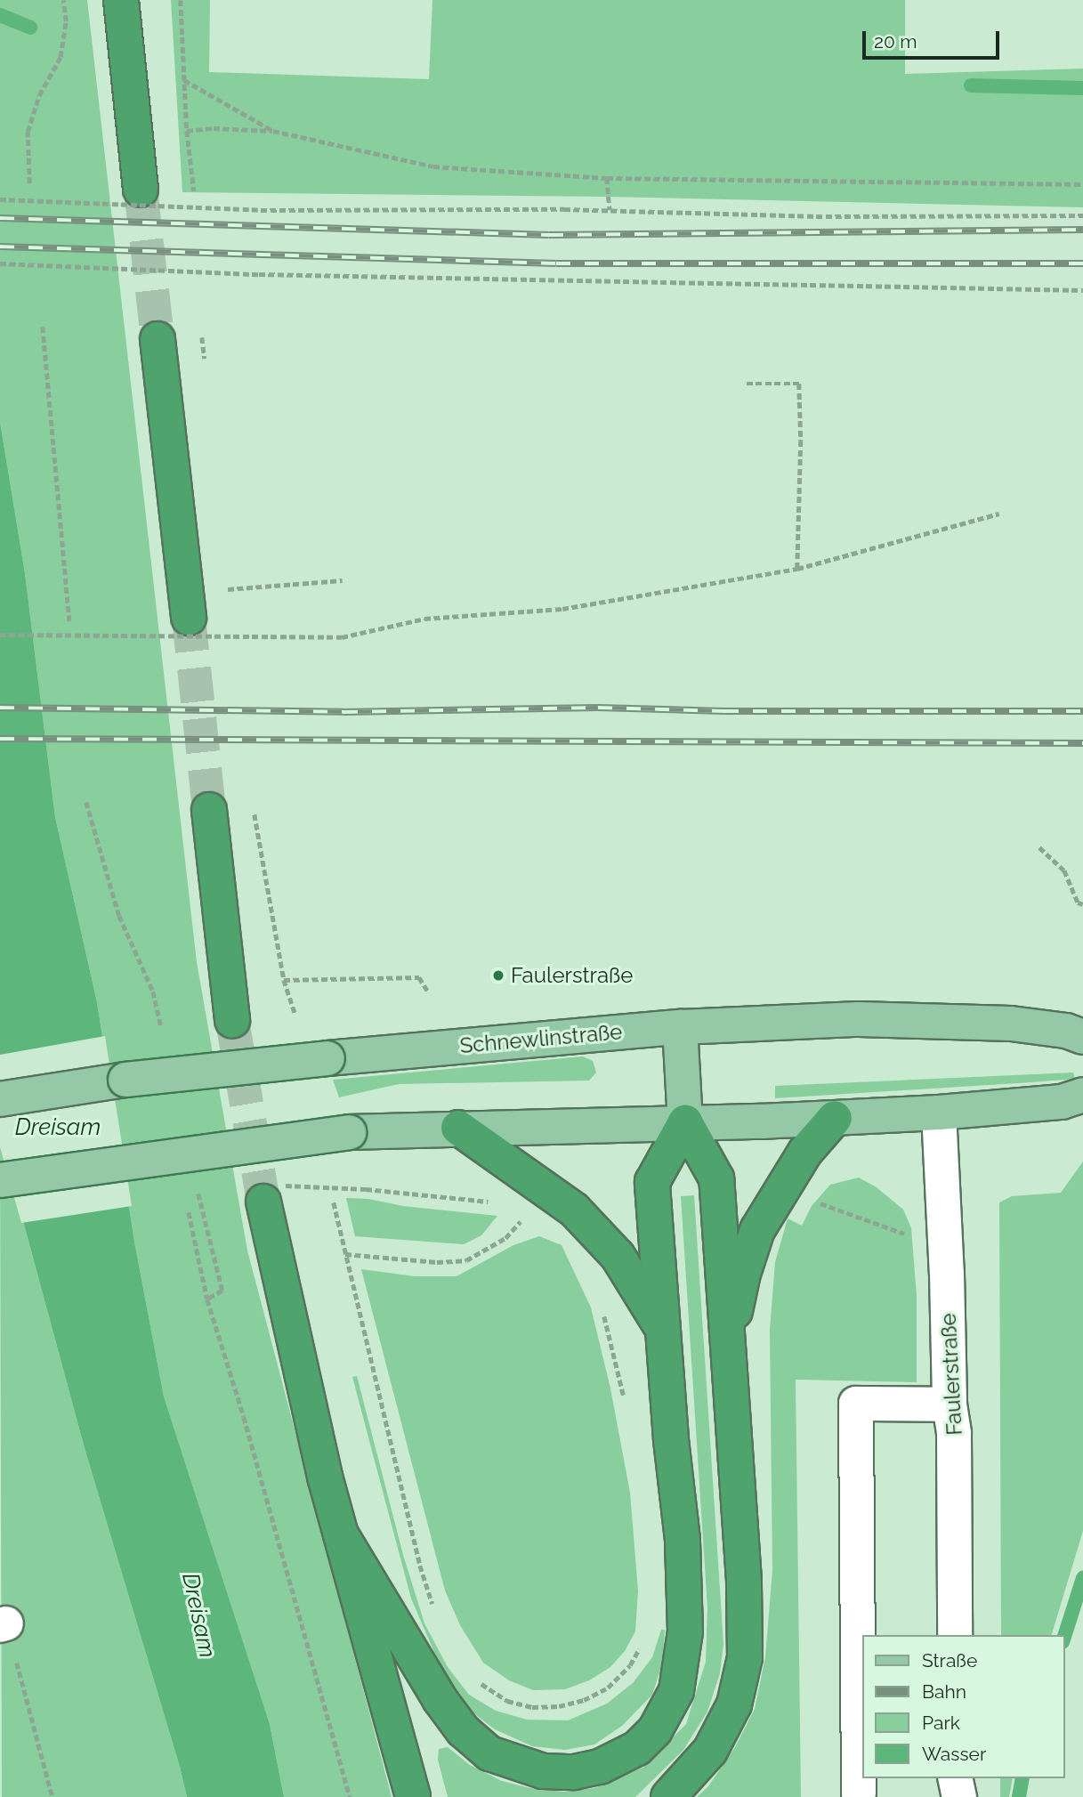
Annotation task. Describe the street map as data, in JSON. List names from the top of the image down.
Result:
{
  "streets": {
    "main road": ["Schnewlinstraße"],
    "street": ["Faulerstraße"]
  },
  "water": ["Dreisam"],
  "places": ["Faulerstraße"],
  "legend": [
    "Straße",
    "Bahn",
    "Park",
    "Wasser"
  ],
  "scale_bar": "20 m"
}
